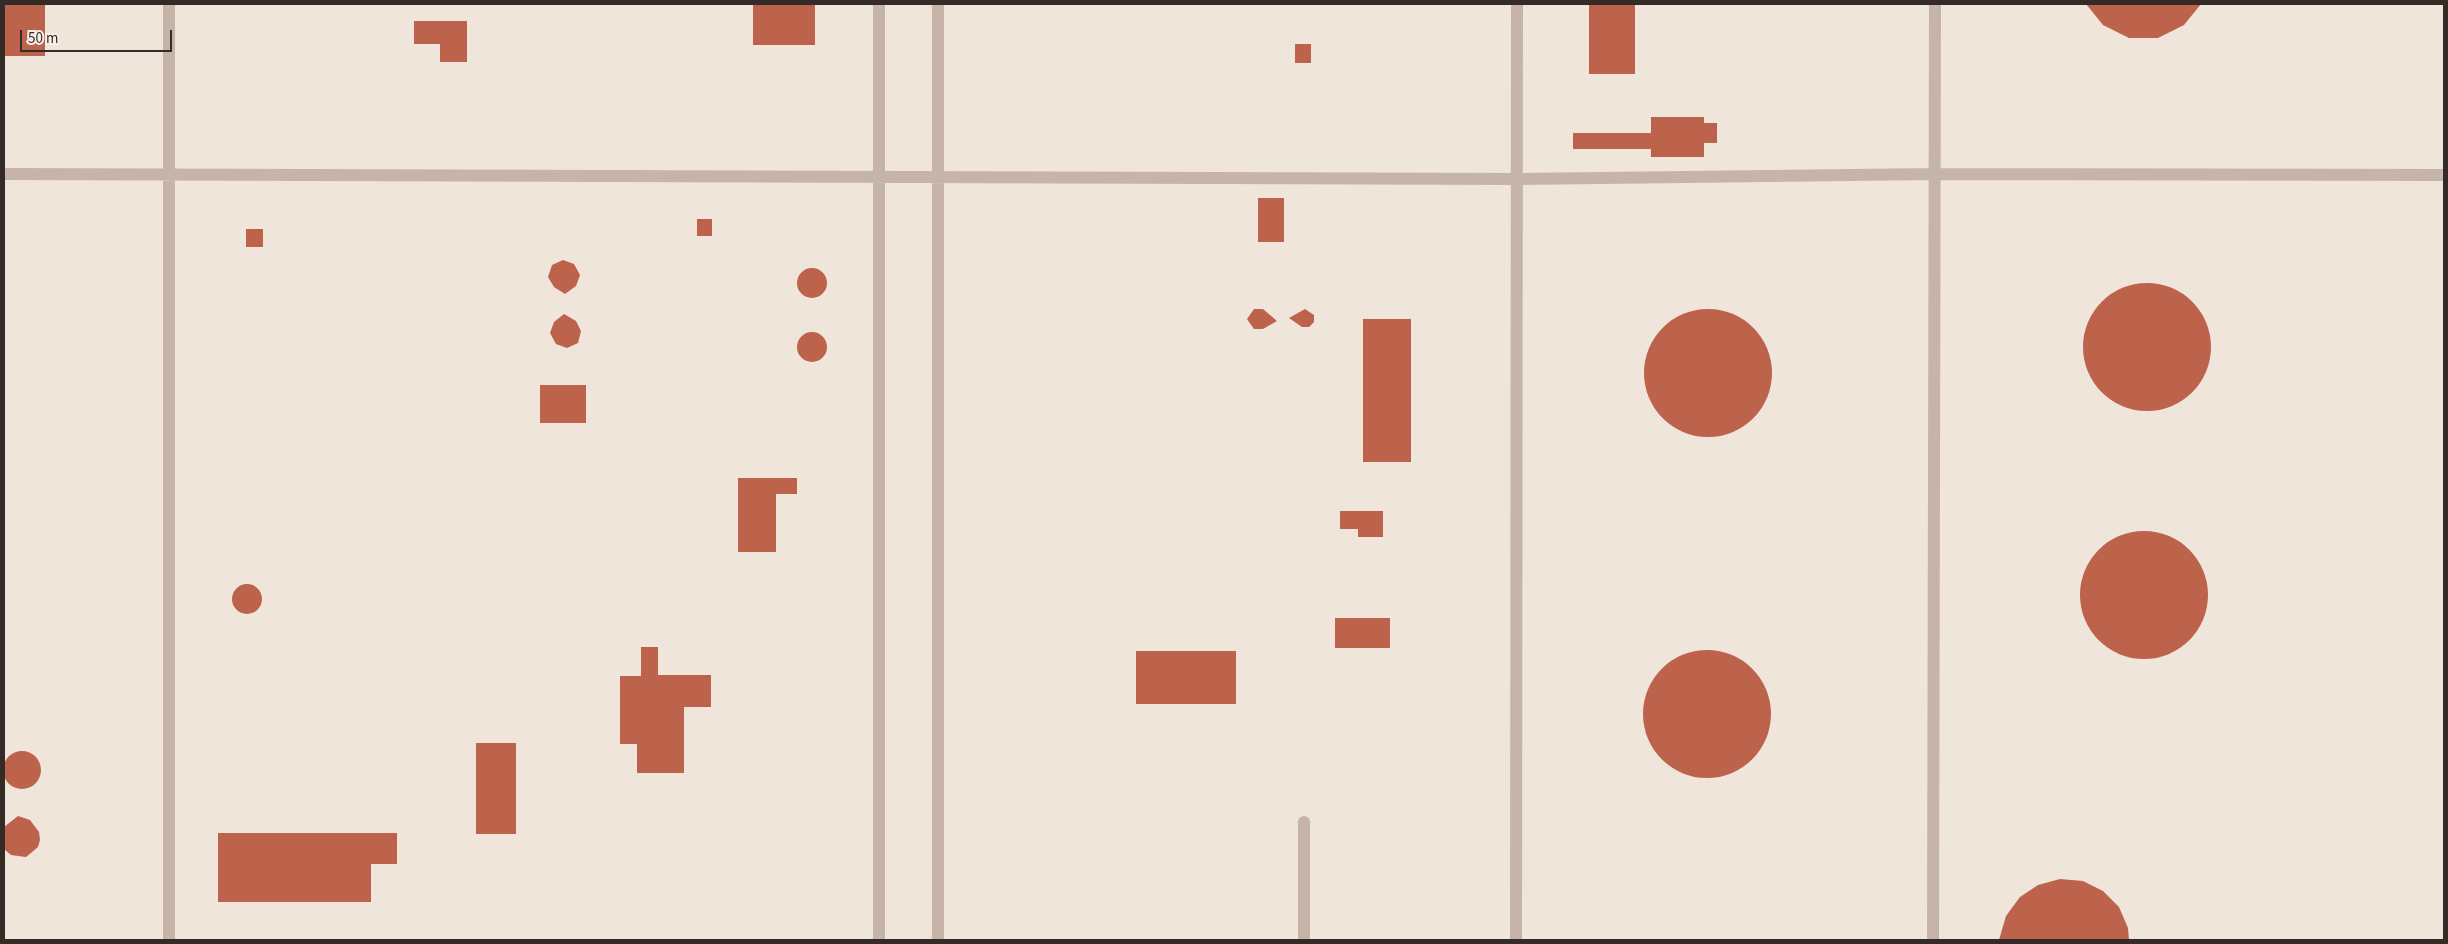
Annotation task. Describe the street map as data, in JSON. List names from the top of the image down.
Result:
{
  "scale_bar": "50 m"
}
